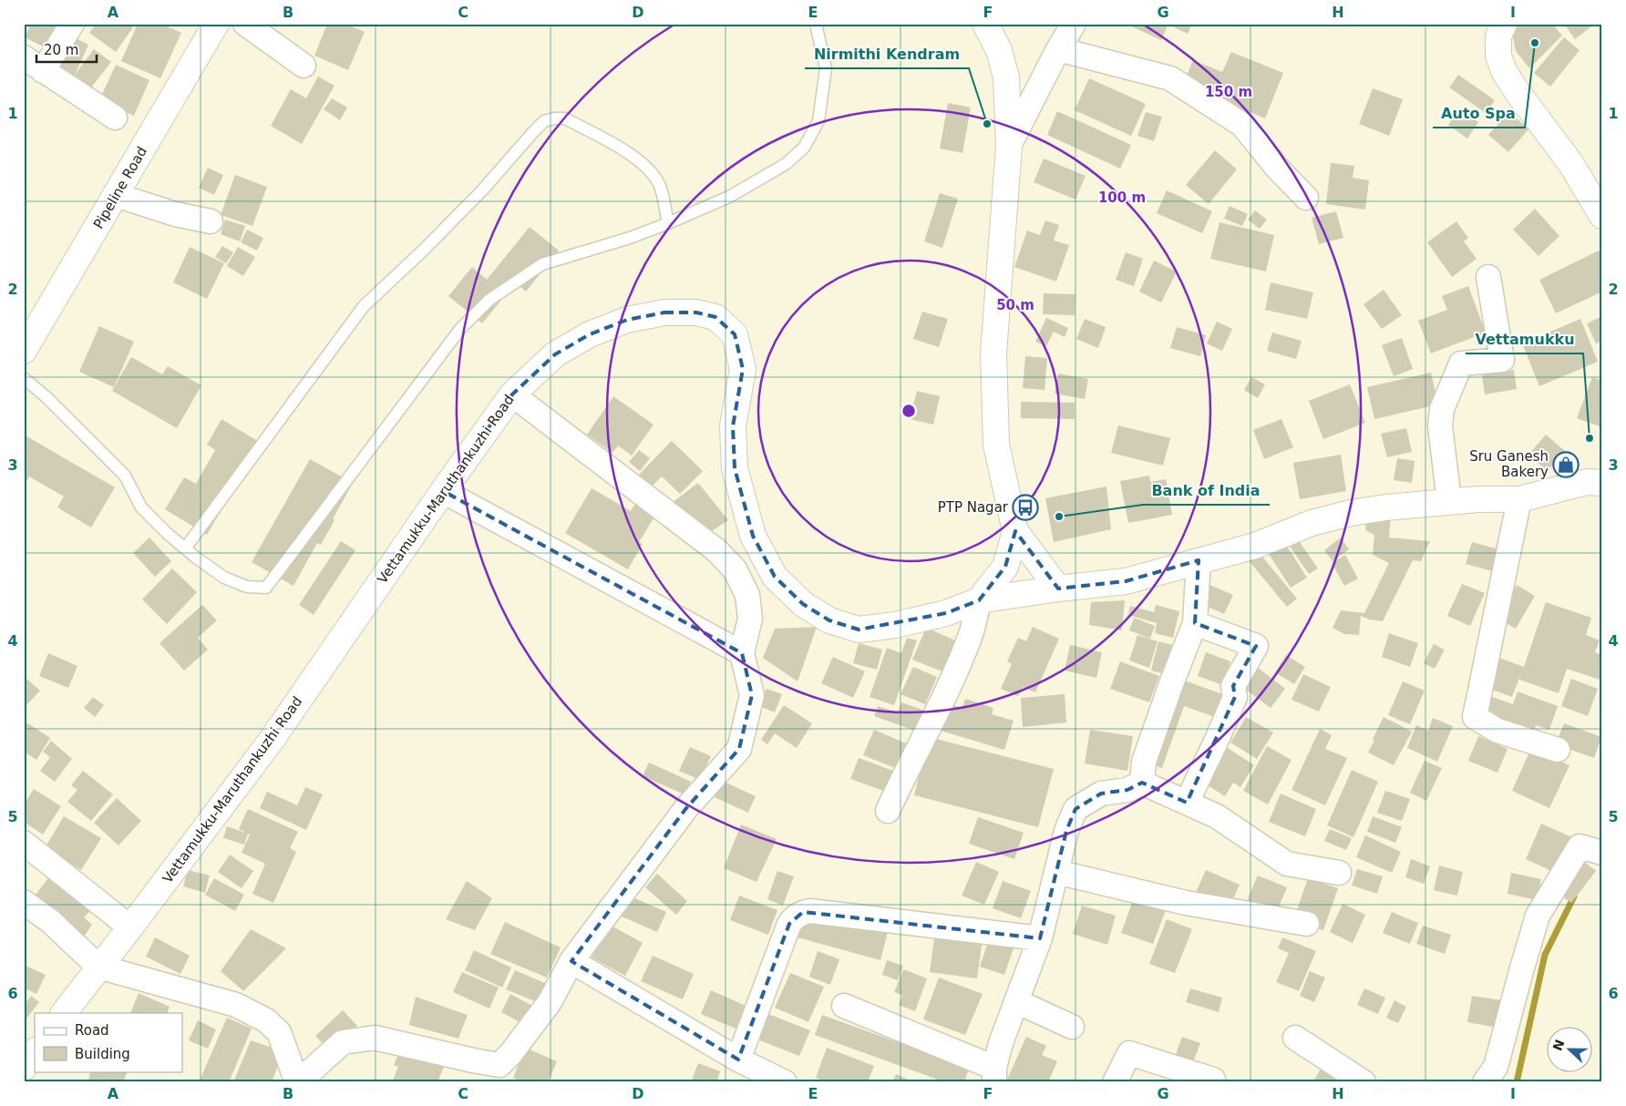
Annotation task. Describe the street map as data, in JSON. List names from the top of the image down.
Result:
{
  "streets": {
    "main road": ["Pipeline Road", "Vettamukku-Maruthankuzhi Road"]
  },
  "places": {
    "other": [
      "Auto Spa",
      "Nirmithi Kendram",
      "Vettamukku",
      "Bank of India"
    ],
    "shop": ["Sru Ganesh Bakery"],
    "bus stop": ["PTP Nagar"]
  },
  "legend": ["Road", "Building"],
  "scale_bar": "20 m",
  "north": "left",
  "grid": {
    "columns": [
      "A",
      "B",
      "C",
      "D",
      "E",
      "F",
      "G",
      "H",
      "I"
    ],
    "rows": [
      "1",
      "2",
      "3",
      "4",
      "5",
      "6"
    ]
  },
  "rings": ["150 m", "100 m", "50 m"]
}
